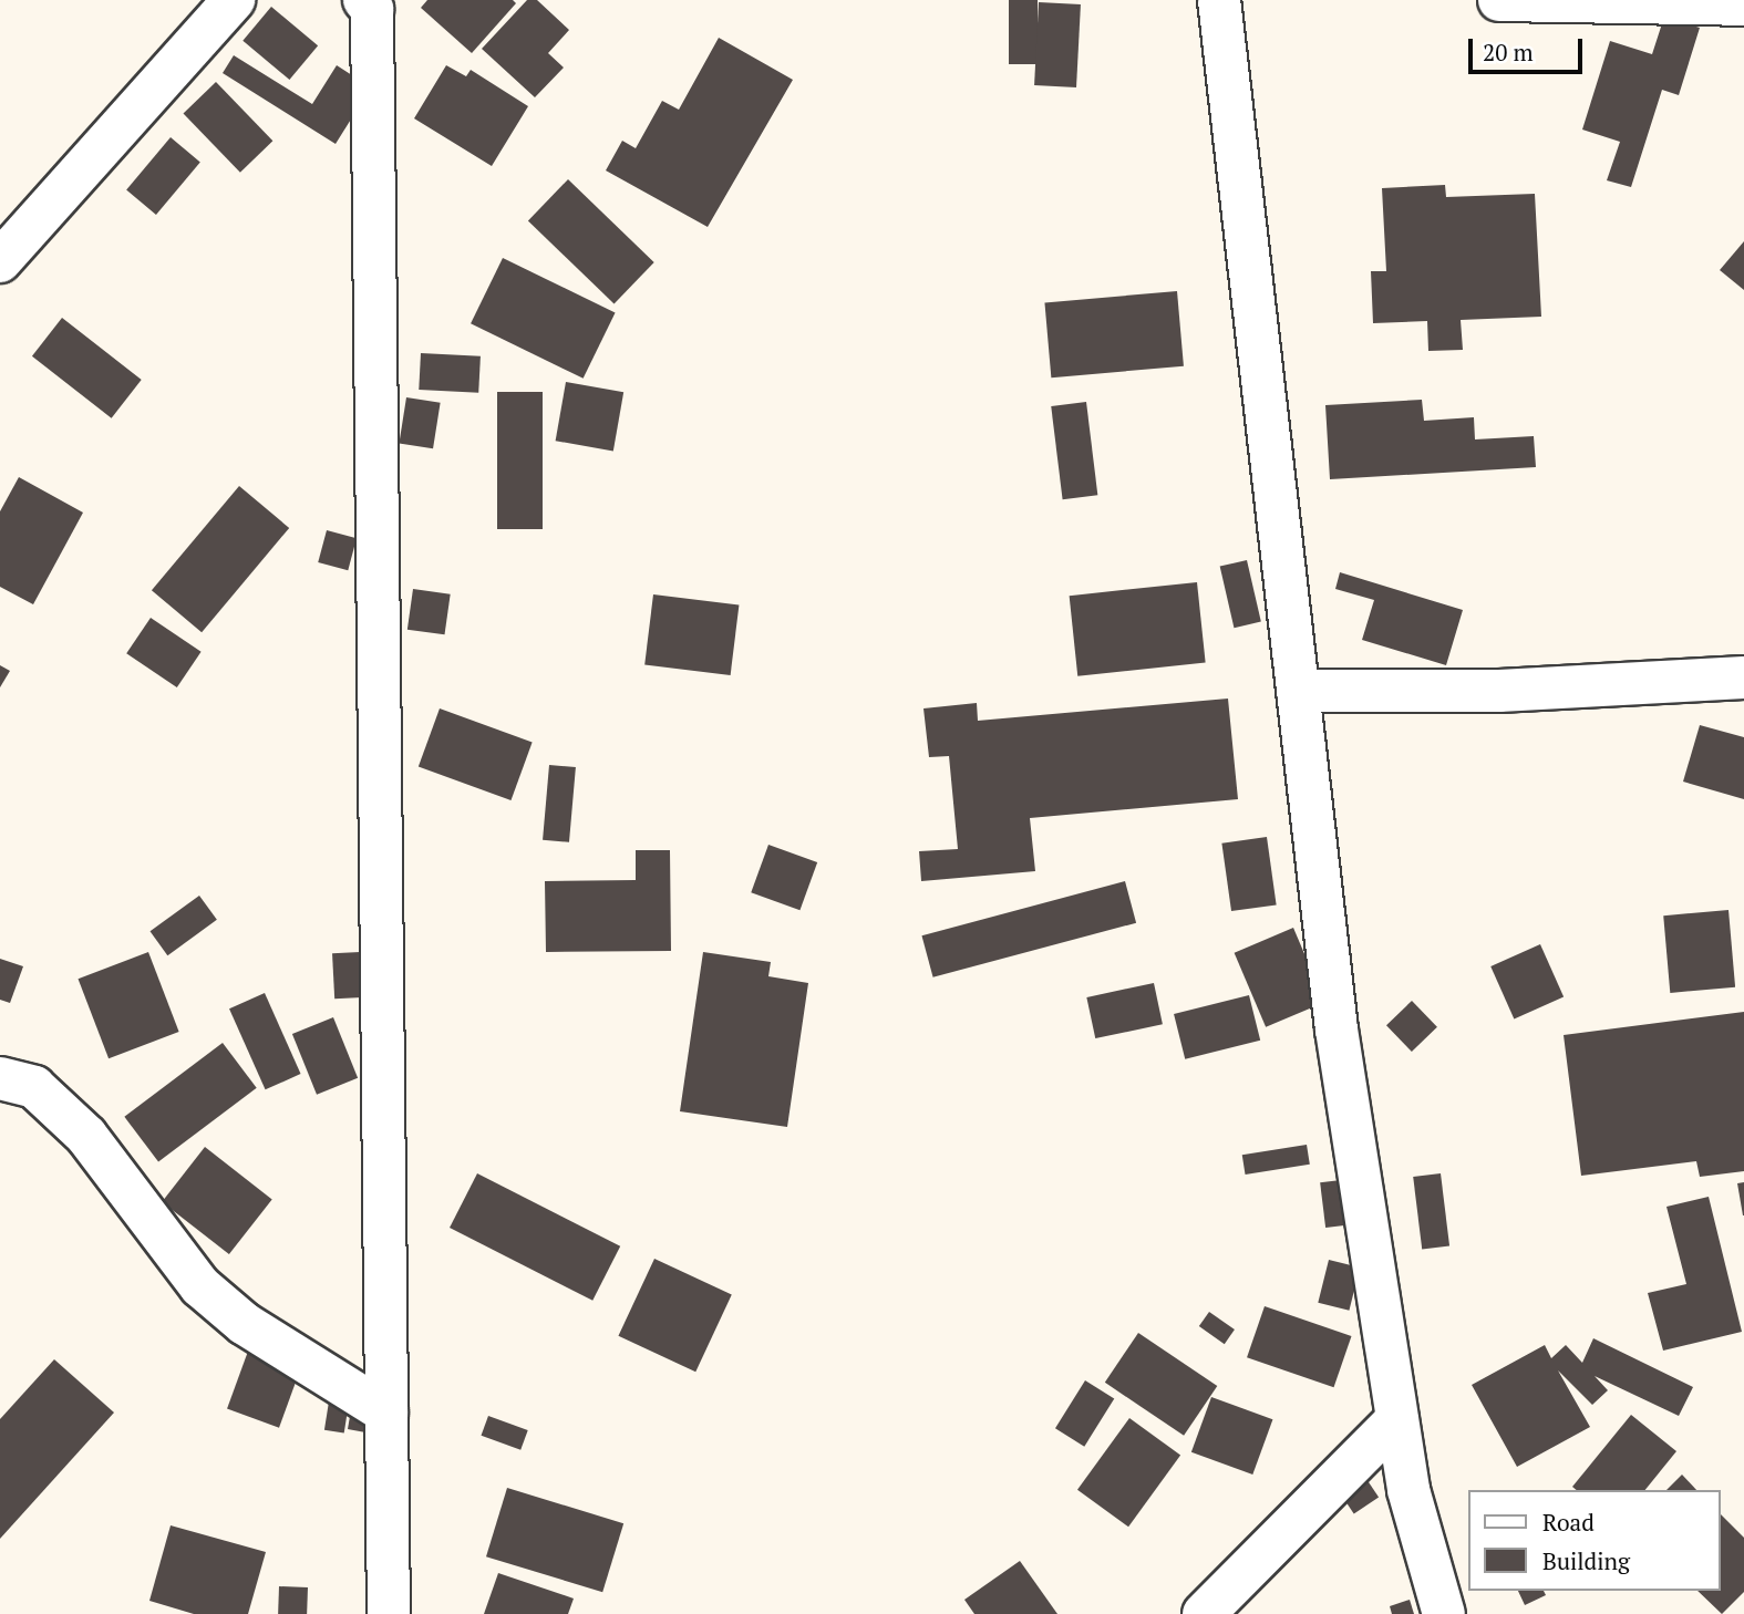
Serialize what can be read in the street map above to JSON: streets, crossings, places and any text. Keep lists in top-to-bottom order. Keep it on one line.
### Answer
{"legend":["Road","Building"],"scale_bar":"20 m"}
